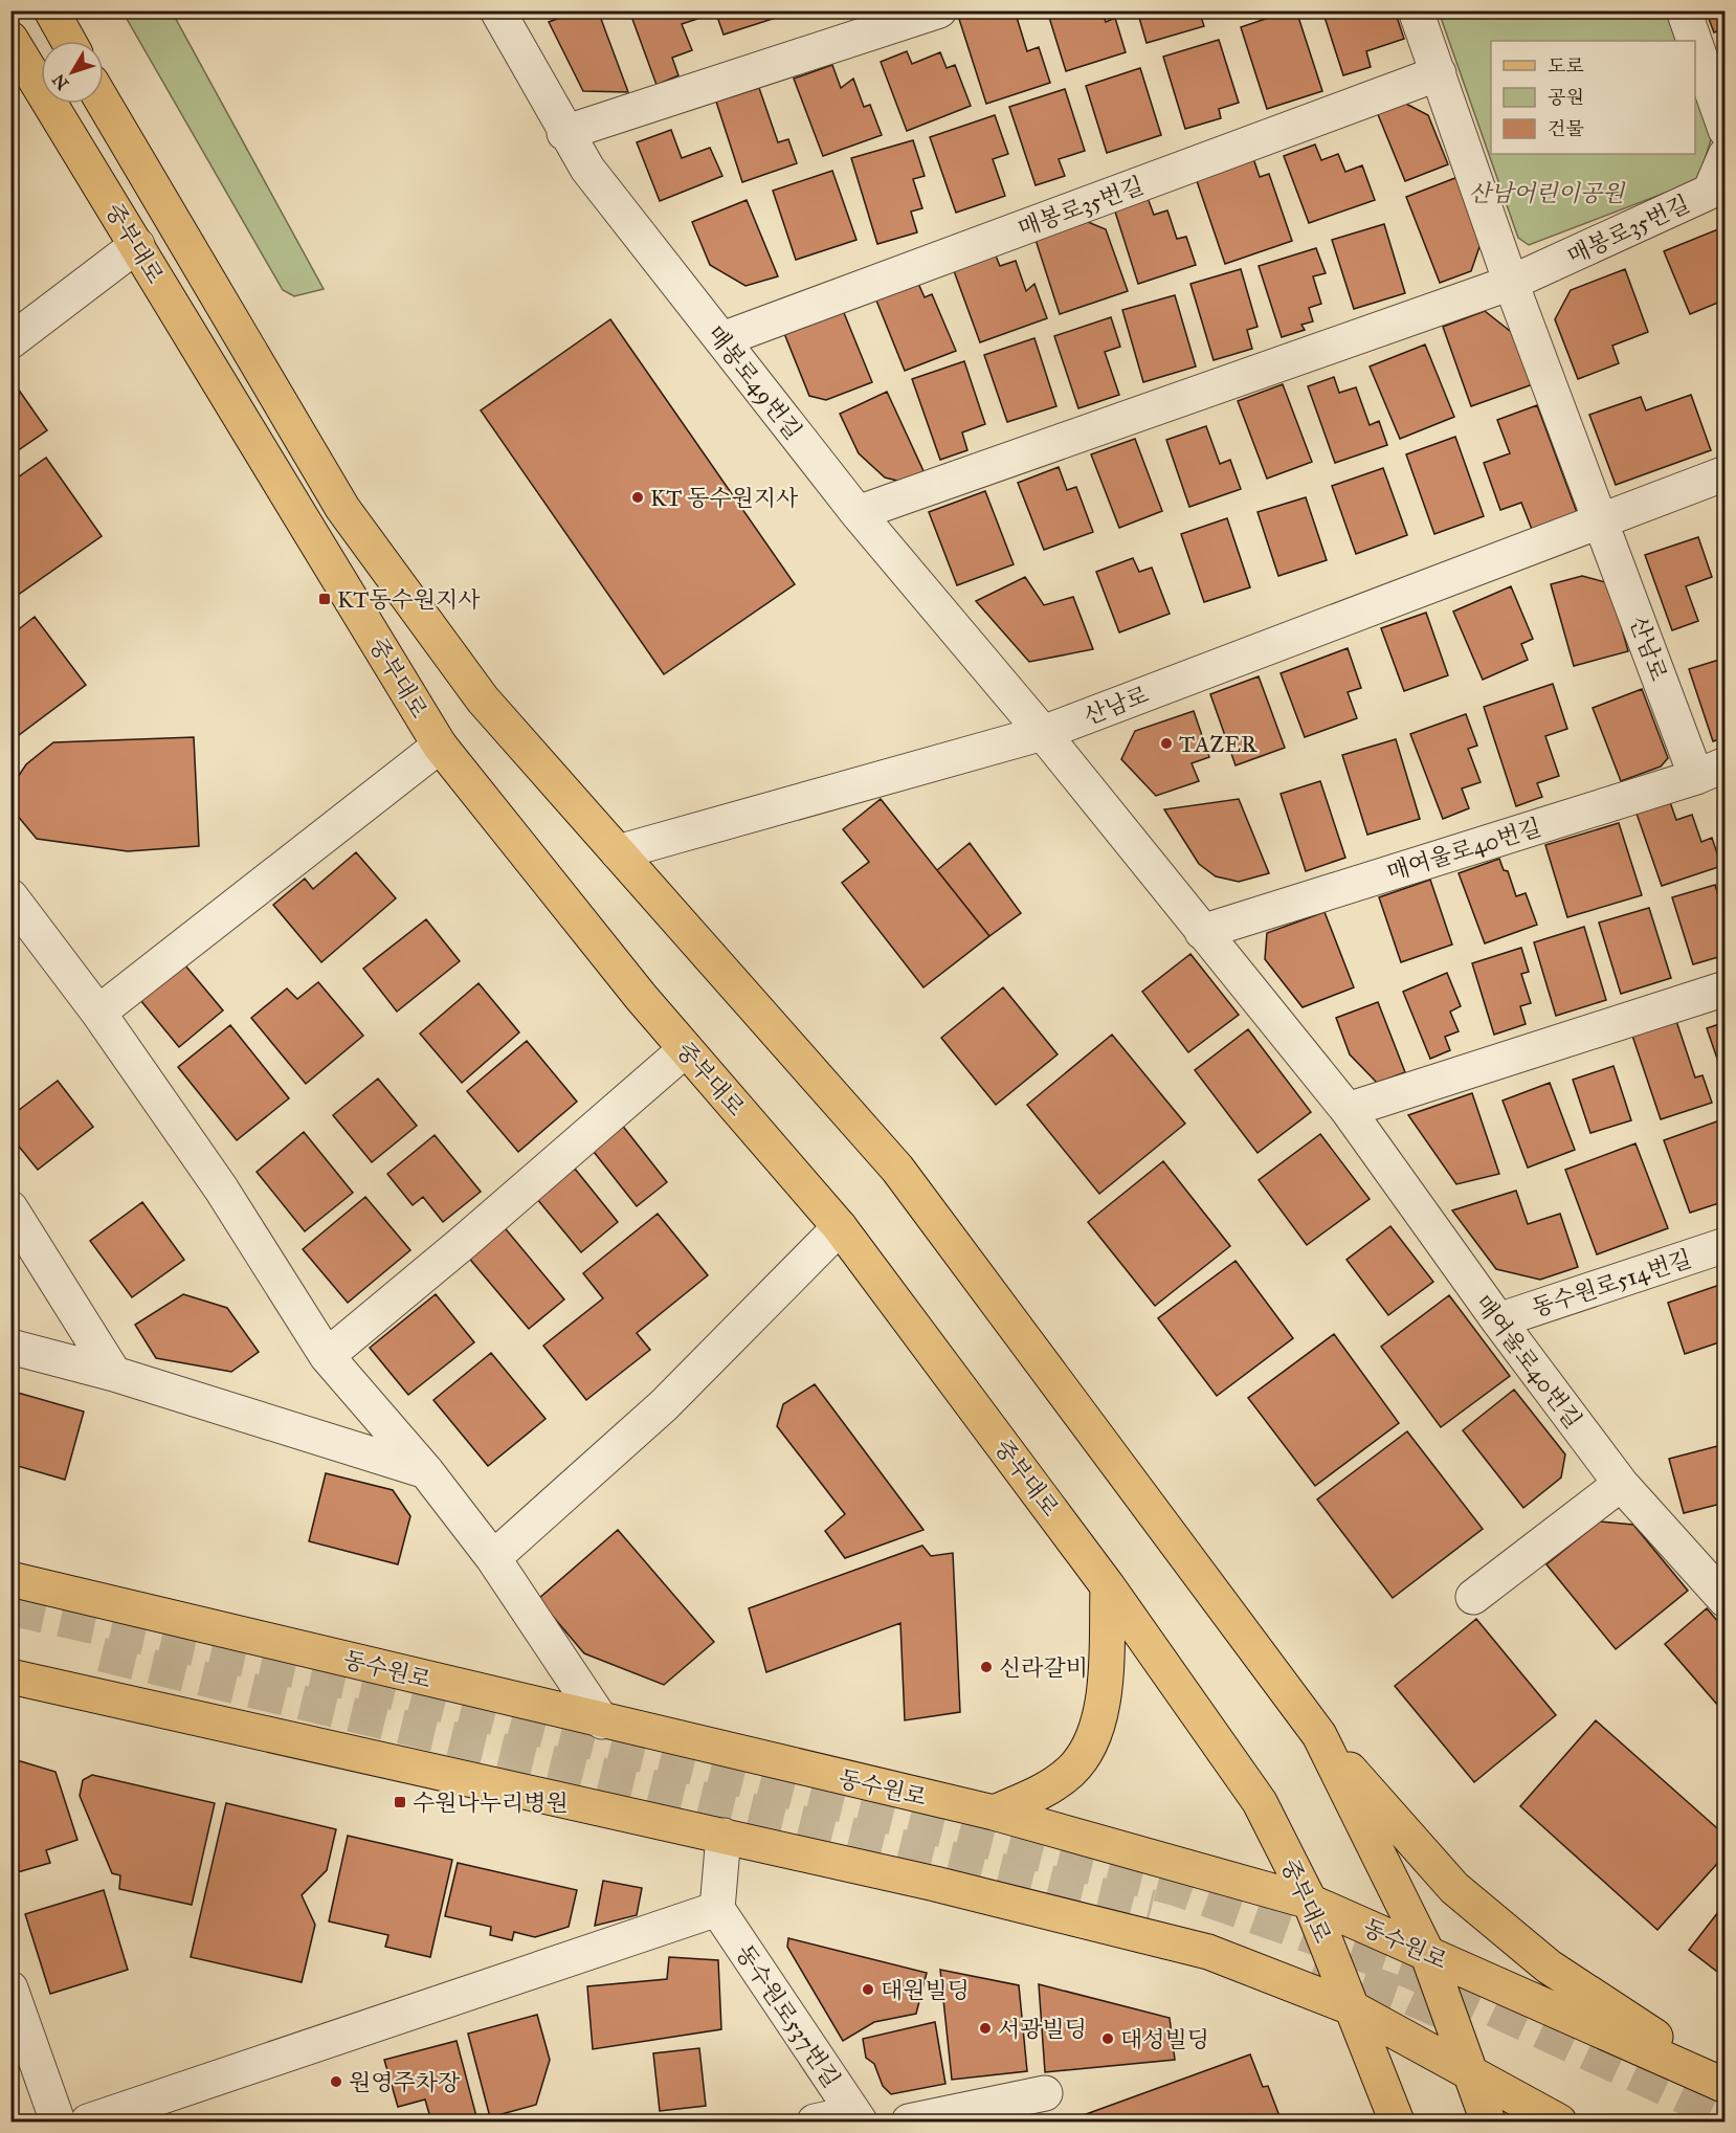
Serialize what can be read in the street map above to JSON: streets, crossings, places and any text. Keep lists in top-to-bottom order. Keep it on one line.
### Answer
{"streets":{"main road":["중부대로","동수원로"],"street":["매봉로35번길","매봉로49번길","산남로","매여울로40번길","동수원로514번길","동수원로537번길"]},"crossings":[["매봉로35번길","매봉로49번길"],["중부대로","산남로"],["중부대로","동수원로"],["매봉로49번길","산남로"],["매봉로49번길","매여울로40번길"],["산남로","매여울로40번길"],["매여울로40번길","동수원로514번길"]],"parks":["산남어린이공원"],"places":{"other":["KT 동수원지사","TAZER","신라갈비","대원빌딩","서광빌딩","대성빌딩","원영주차장"],"transit":["KT동수원지사","수원나누리병원"]},"legend":["도로","공원","건물"],"north":"bottom left"}
